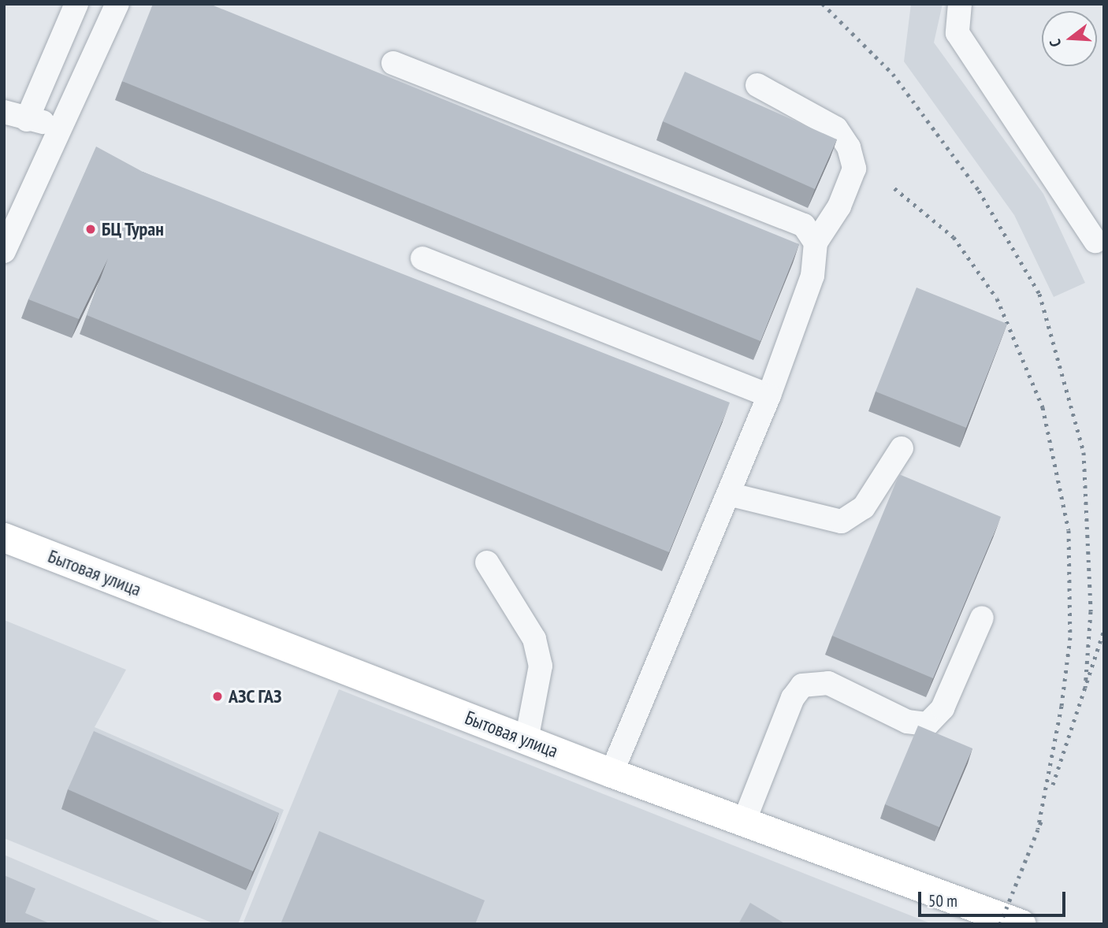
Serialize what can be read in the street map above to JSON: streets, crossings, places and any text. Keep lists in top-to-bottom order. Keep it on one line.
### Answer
{"streets":{"main road":["Бытовая улица"]},"places":["БЦ Туран","АЗС ГАЗ"],"scale_bar":"50 m","north":"left"}
